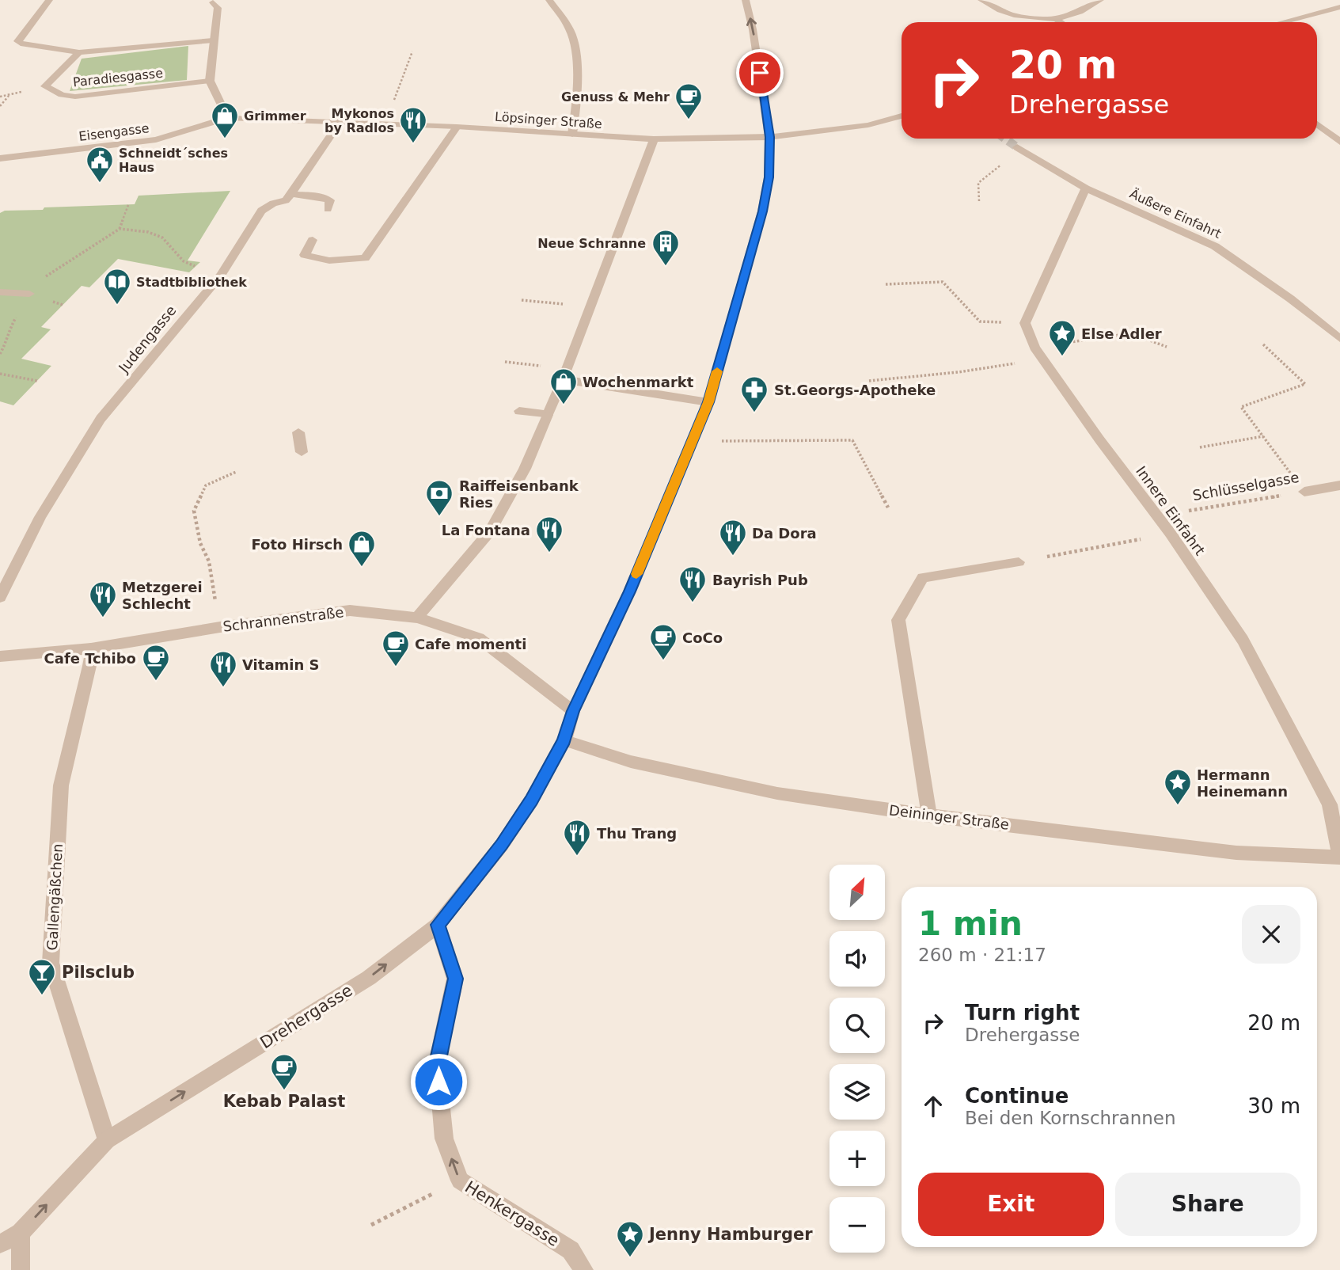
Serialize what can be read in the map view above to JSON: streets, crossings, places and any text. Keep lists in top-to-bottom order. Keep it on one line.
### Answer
{"streets":{"street":["Paradiesgasse","Löpsinger Straße","Eisengasse","Äußere Einfahrt","Judengasse","Schlüsselgasse","Innere Einfahrt","Schrannenstraße","Deininger Straße","Gallengäßchen","Drehergasse","Henkergasse"]},"crossings":[["Löpsinger Straße","Eisengasse"],["Löpsinger Straße","Judengasse"],["Löpsinger Straße","Drehergasse"],["Schlüsselgasse","Innere Einfahrt"],["Innere Einfahrt","Deininger Straße"],["Schrannenstraße","Gallengäßchen"],["Schrannenstraße","Drehergasse"],["Deininger Straße","Drehergasse"],["Gallengäßchen","Drehergasse"],["Drehergasse","Henkergasse"]],"one_way":["Drehergasse","Henkergasse"],"places":{"cafe":["Genuss & Mehr","CoCo","Cafe momenti","Cafe Tchibo","Kebab Palast"],"shop":["Grimmer","Wochenmarkt","Foto Hirsch"],"restaurant":["Mykonos by Radlos","La Fontana","Da Dora","Bayrish Pub","Metzgerei Schlecht","Vitamin S","Thu Trang"],"public building":["Schneidt´sches Haus"],"building":["Neue Schranne"],"library":["Stadtbibliothek"],"place":["Else Adler","Hermann Heinemann","Jenny Hamburger"],"pharmacy":["St.Georgs-Apotheke"],"bank":["Raiffeisenbank Ries"],"bar":["Pilsclub"]},"north":"top right","page":{"turn":["20 m","Drehergasse"],"map_buttons":["+","−"],"heading":["1 min","260 m · 21:17"],"list":[{"name":"Turn right","note":"Drehergasse","value":"20 m"},{"name":"Continue","note":"Bei den Kornschrannen","value":"30 m"}],"buttons":["Exit","Share"]}}
